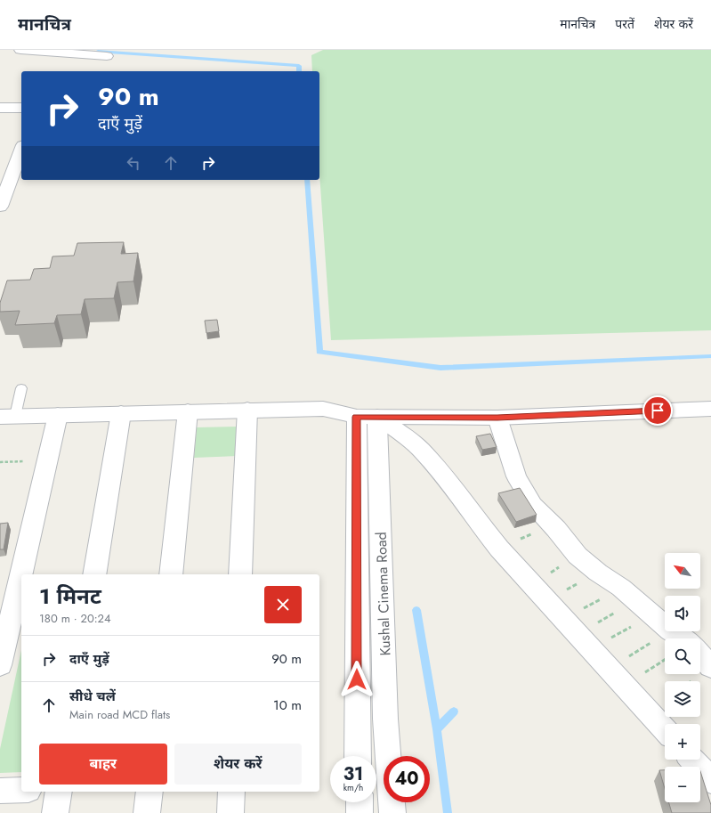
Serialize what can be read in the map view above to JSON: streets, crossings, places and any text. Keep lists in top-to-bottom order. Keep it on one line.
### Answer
{"streets":{"street":["Kushal Cinema Road"]},"north":"top left","page":{"header":"मानचित्र","nav":["मानचित्र","परतें","शेयर करें"],"turn":["90 m","दाएँ मुड़ें"],"map_buttons":["+","−"],"heading":["1 मिनट","180 m · 20:24"],"list":[{"name":"दाएँ मुड़ें","value":"90 m"},{"name":"सीधे चलें","note":"Main road MCD flats","value":"10 m"}],"buttons":["बाहर","शेयर करें"],"speed":"31 km/h","limit":"40"}}
